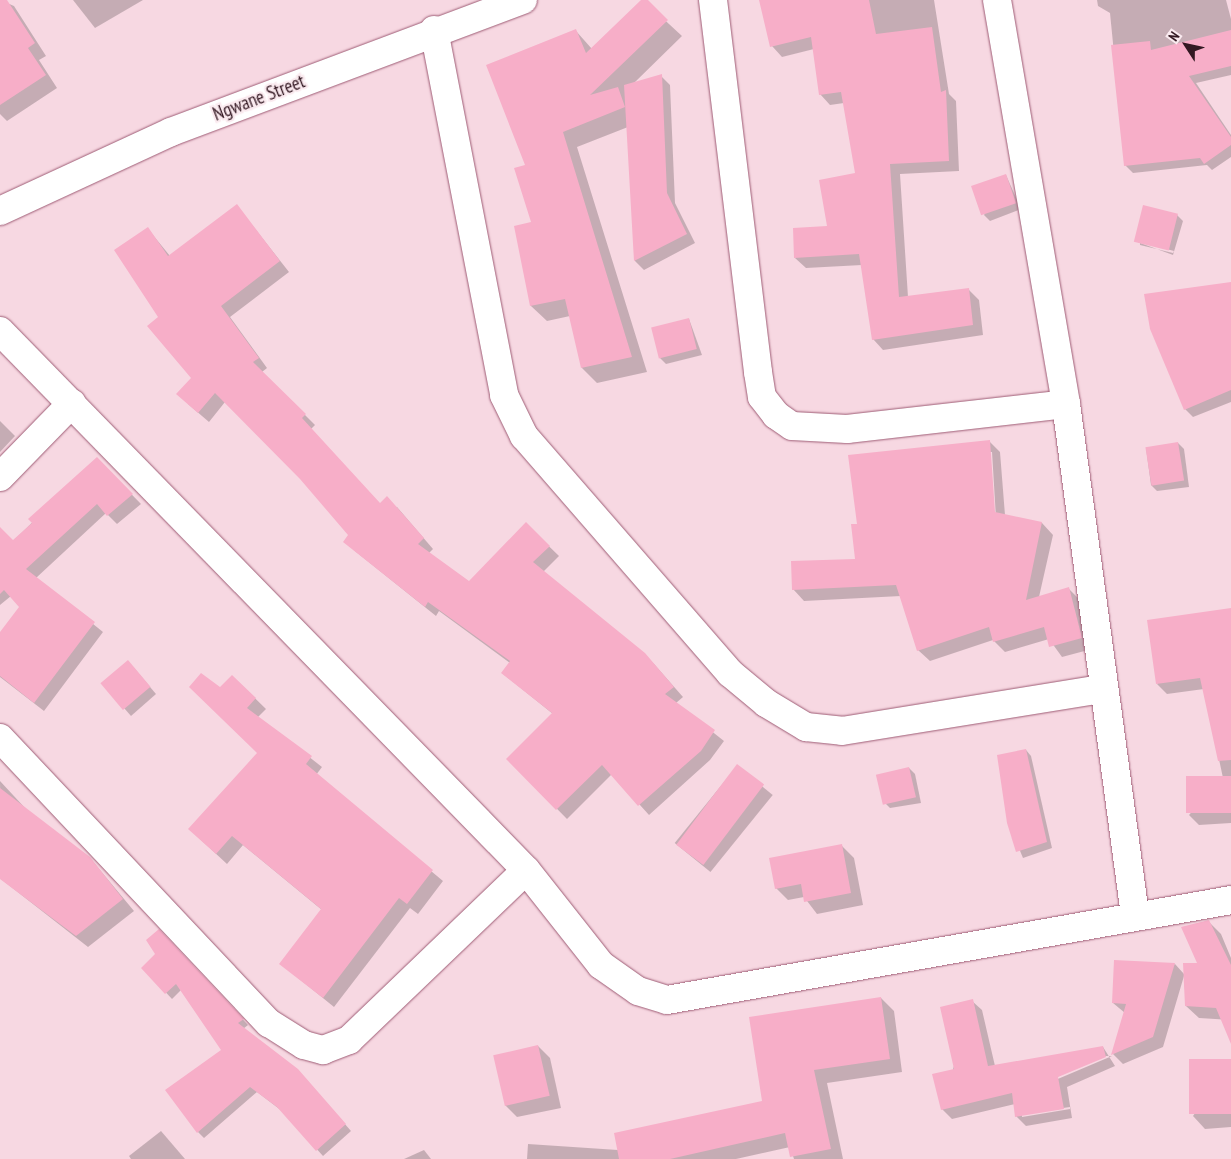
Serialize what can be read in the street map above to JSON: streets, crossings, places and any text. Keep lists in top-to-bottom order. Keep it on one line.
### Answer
{"streets":{"street":["Ngwane Street"]},"north":"top left"}
